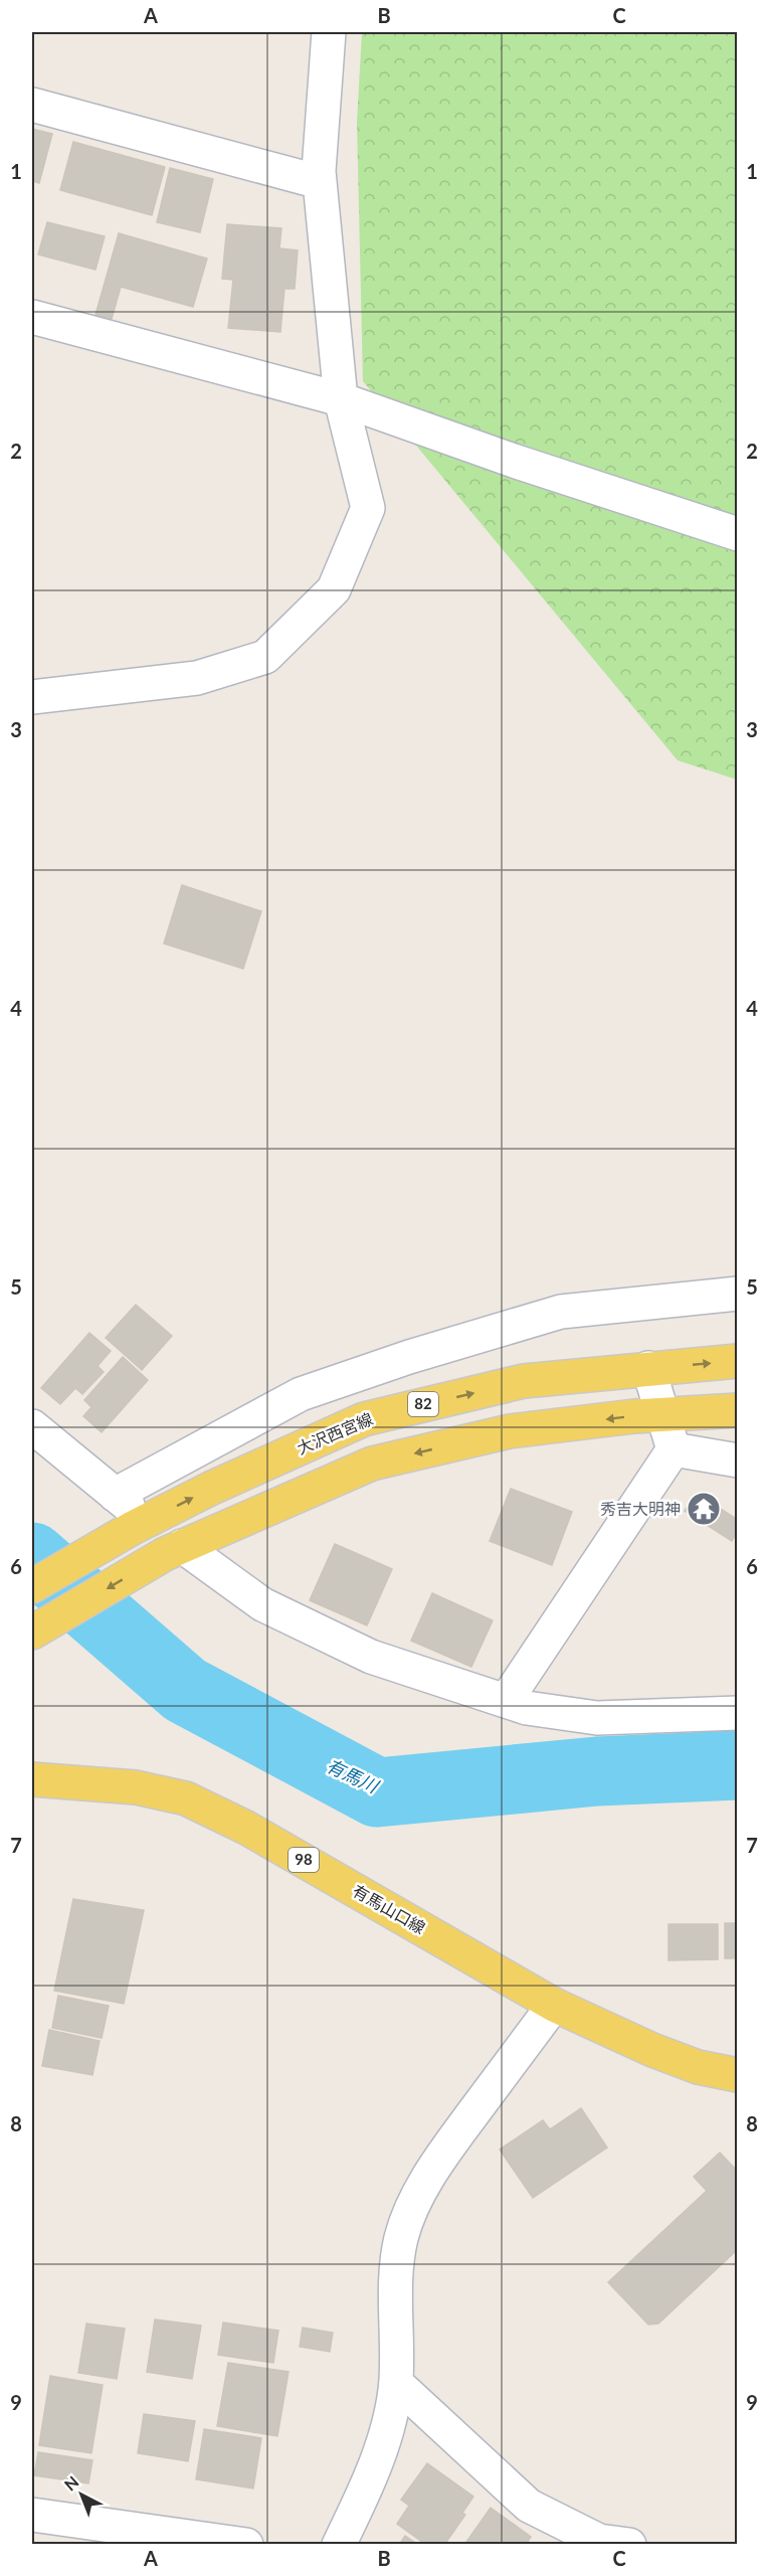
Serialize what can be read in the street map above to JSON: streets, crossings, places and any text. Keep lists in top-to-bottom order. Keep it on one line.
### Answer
{"streets":{"main road":["82","大沢西宮線","98","有馬山口線"]},"water":["有馬川"],"places":{"temple":["秀吉大明神"]},"north":"top left","grid":{"columns":["A","B","C"],"rows":["1","2","3","4","5","6","7","8","9"]}}
